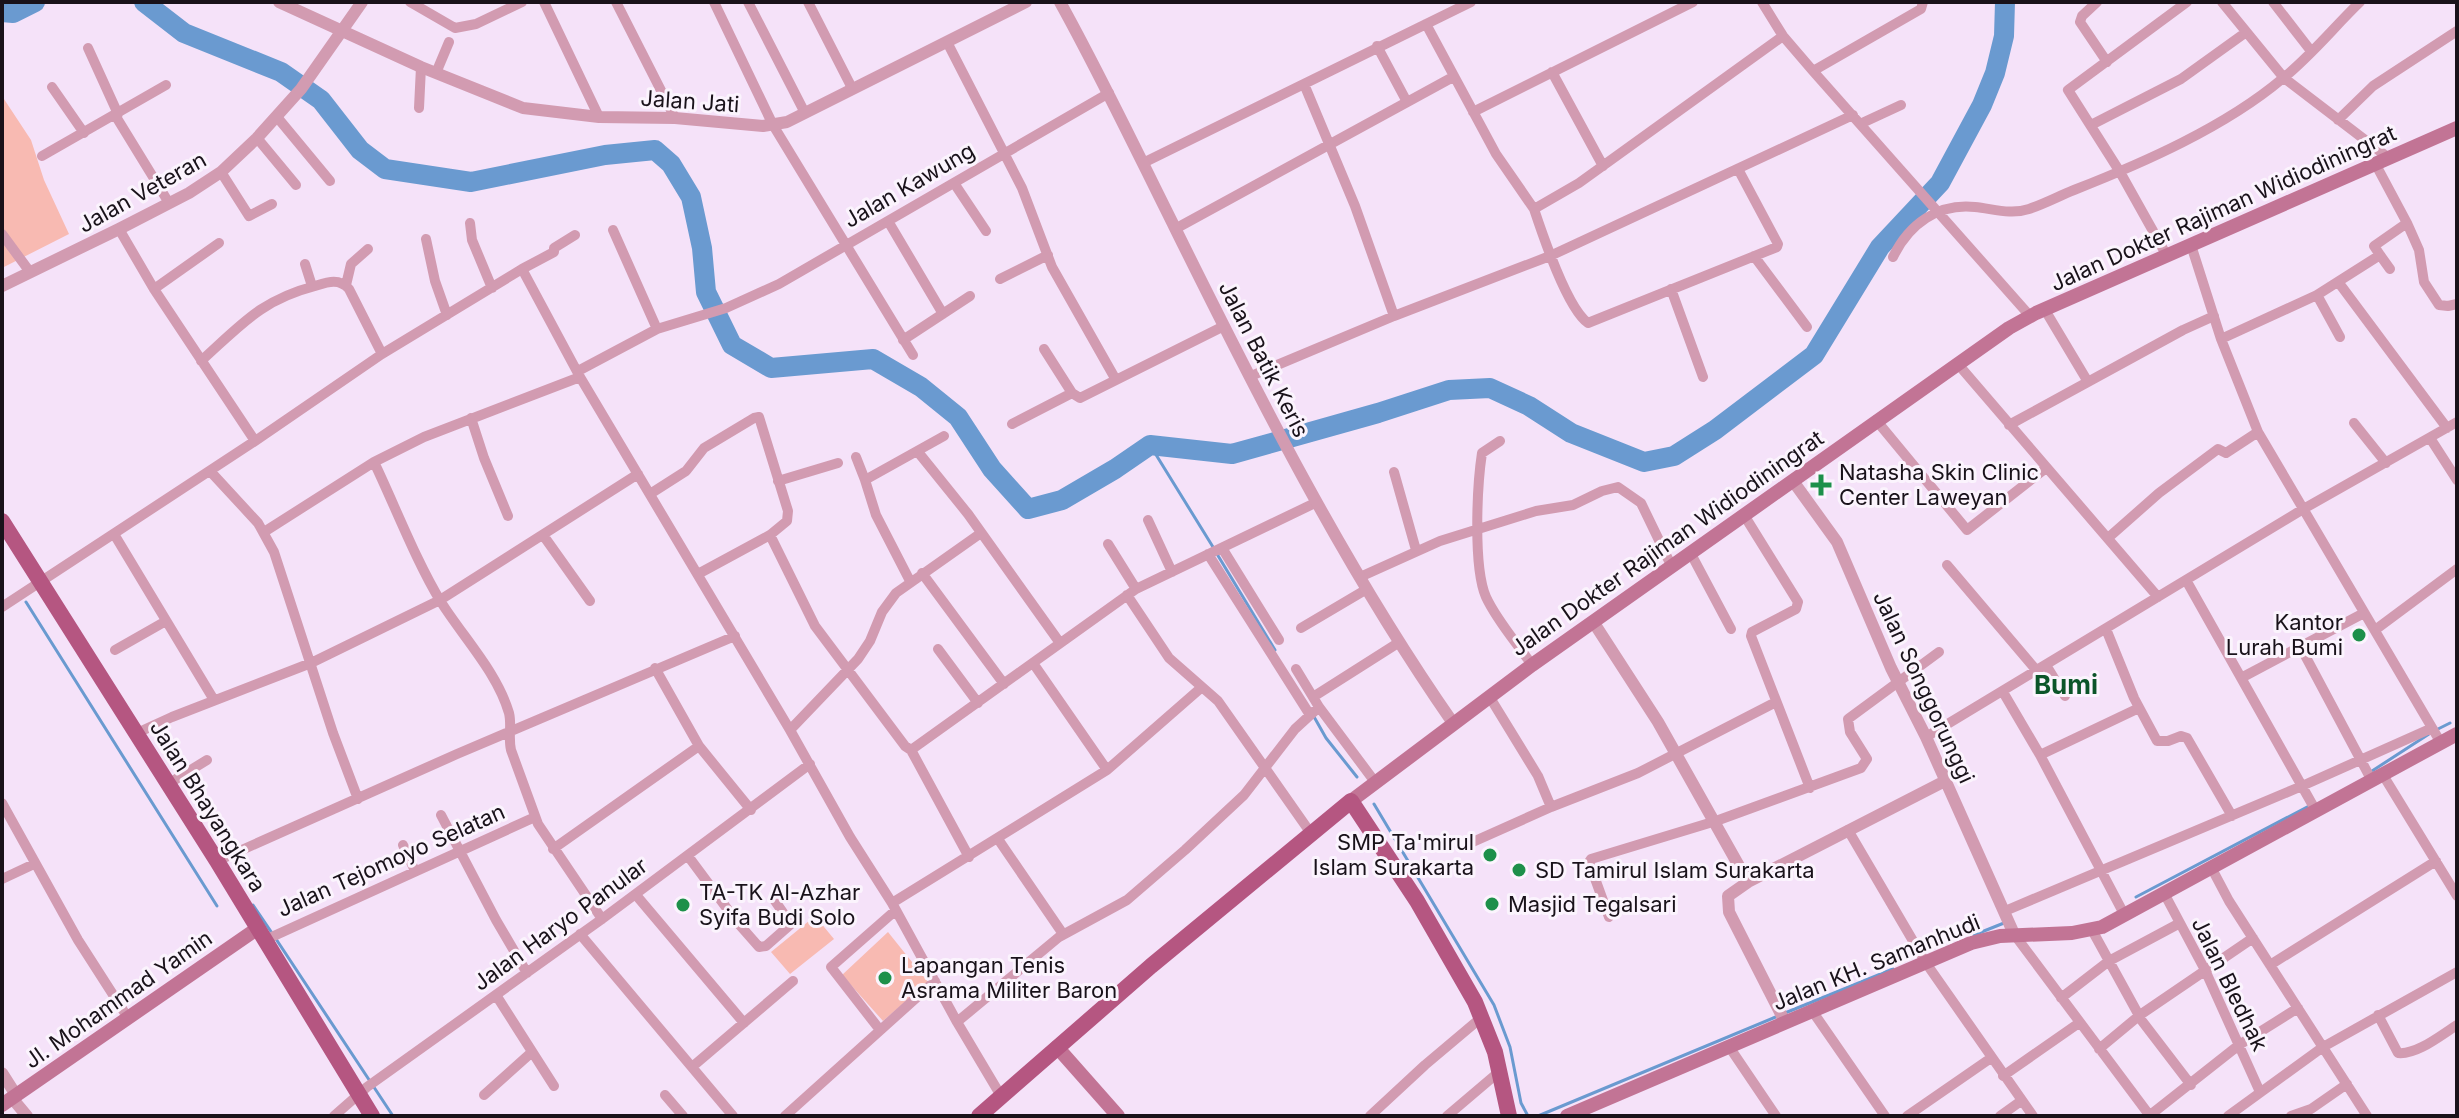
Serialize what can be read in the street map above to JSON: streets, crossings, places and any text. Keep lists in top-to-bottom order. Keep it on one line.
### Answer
{"streets":{"main road":["Jalan Dokter Rajiman Widiodiningrat","Jalan Bhayangkara","Jalan KH. Samanhudi","Jl. Mohammad Yamin"],"street":["Jalan Jati","Jalan Kawung","Jalan Veteran","Jalan Batik Keris","Jalan Songgorunggi","Jalan Tejomoyo Selatan","Jalan Haryo Panular","Jalan Bledhak"]},"crossings":[["Jalan Jati","Jalan Veteran"],["Jalan Kawung","Jalan Batik Keris"],["Jalan Dokter Rajiman Widiodiningrat","Jalan Batik Keris"],["Jalan Dokter Rajiman Widiodiningrat","Jalan Songgorunggi"],["Jalan Songgorunggi","Jalan KH. Samanhudi"],["Jalan Bhayangkara","Jalan Tejomoyo Selatan"],["Jalan Bhayangkara","Jalan Haryo Panular"],["Jalan Bhayangkara","Jl. Mohammad Yamin"],["Jalan Tejomoyo Selatan","Jl. Mohammad Yamin"],["Jalan KH. Samanhudi","Jalan Bledhak"]],"districts":["Bumi"],"places":{"health":["Natasha Skin Clinic Center Laweyan"],"other":["Kantor Lurah Bumi","SMP Ta'mirul Islam Surakarta","SD Tamirul Islam Surakarta","Masjid Tegalsari","TA-TK Al-Azhar Syifa Budi Solo","Lapangan Tenis Asrama Militer Baron"]}}
